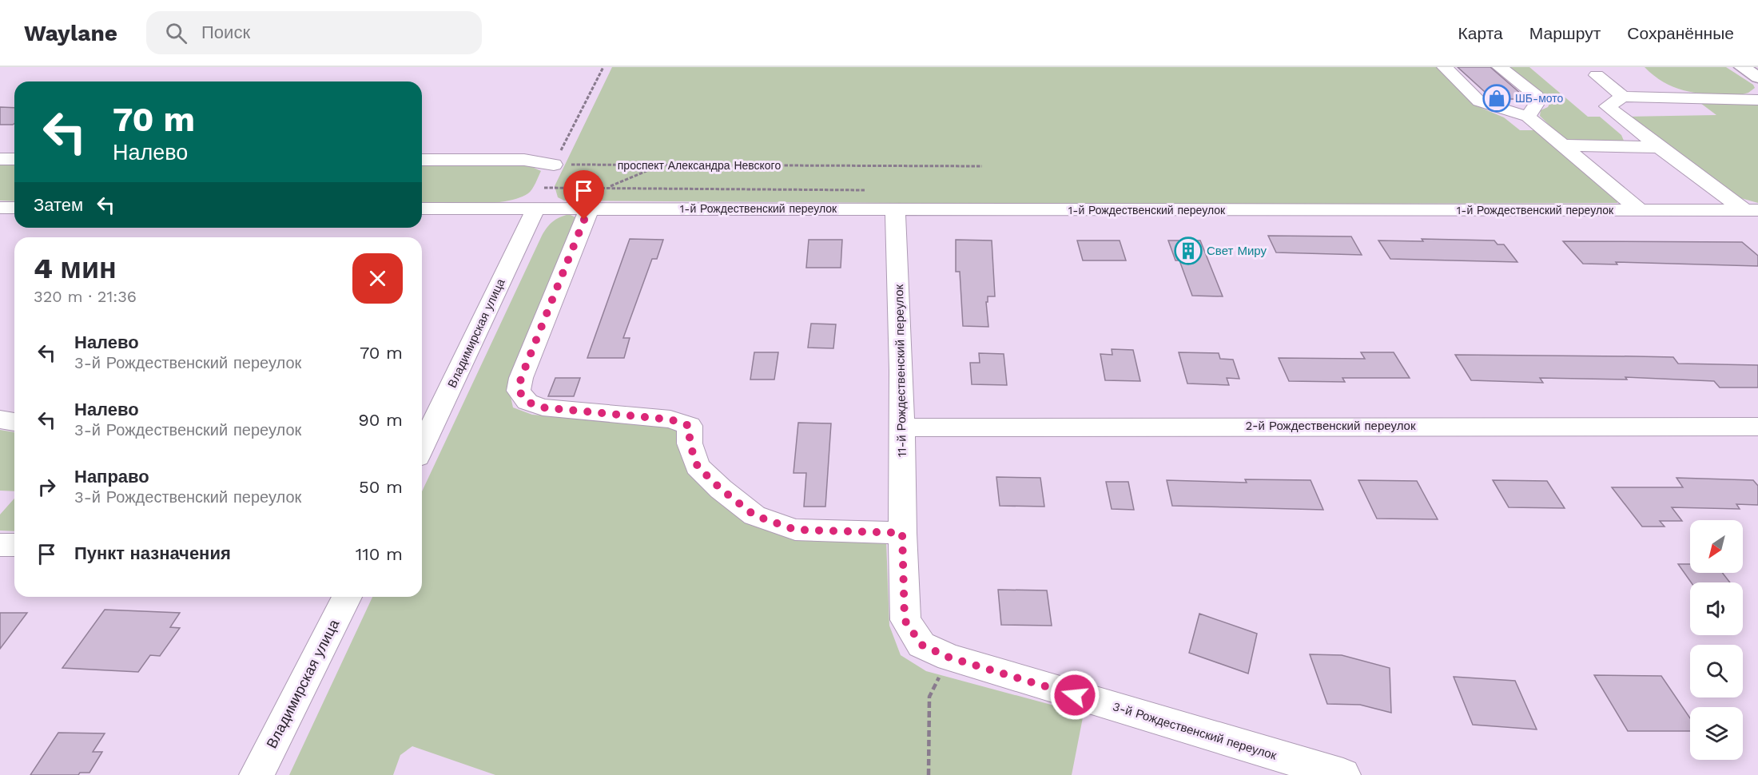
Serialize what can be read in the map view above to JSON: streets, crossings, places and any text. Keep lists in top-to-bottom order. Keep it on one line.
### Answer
{"streets":{"street":["1-й Рождественский переулок","Владимирская улица","11-й Рождественский переулок","2-й Рождественский переулок","3-й Рождественский переулок"],"path":["проспект Александра Невского"]},"crossings":[["1-й Рождественский переулок","Владимирская улица"],["1-й Рождественский переулок","11-й Рождественский переулок"],["11-й Рождественский переулок","2-й Рождественский переулок"],["11-й Рождественский переулок","3-й Рождественский переулок"]],"places":{"shop":["ШБ-мото"],"building":["Свет Миру"]},"north":"bottom left","page":{"header":"Waylane","search":"Поиск","nav":["Карта","Маршрут","Сохранённые"],"turn":["70 m","Налево"],"then":"Затем","heading":["4 мин","320 m · 21:36"],"list":[{"name":"Налево","note":"3-й Рождественский переулок","value":"70 m"},{"name":"Налево","note":"3-й Рождественский переулок","value":"90 m"},{"name":"Направо","note":"3-й Рождественский переулок","value":"50 m"},{"name":"Пункт назначения","value":"110 m"}]}}
